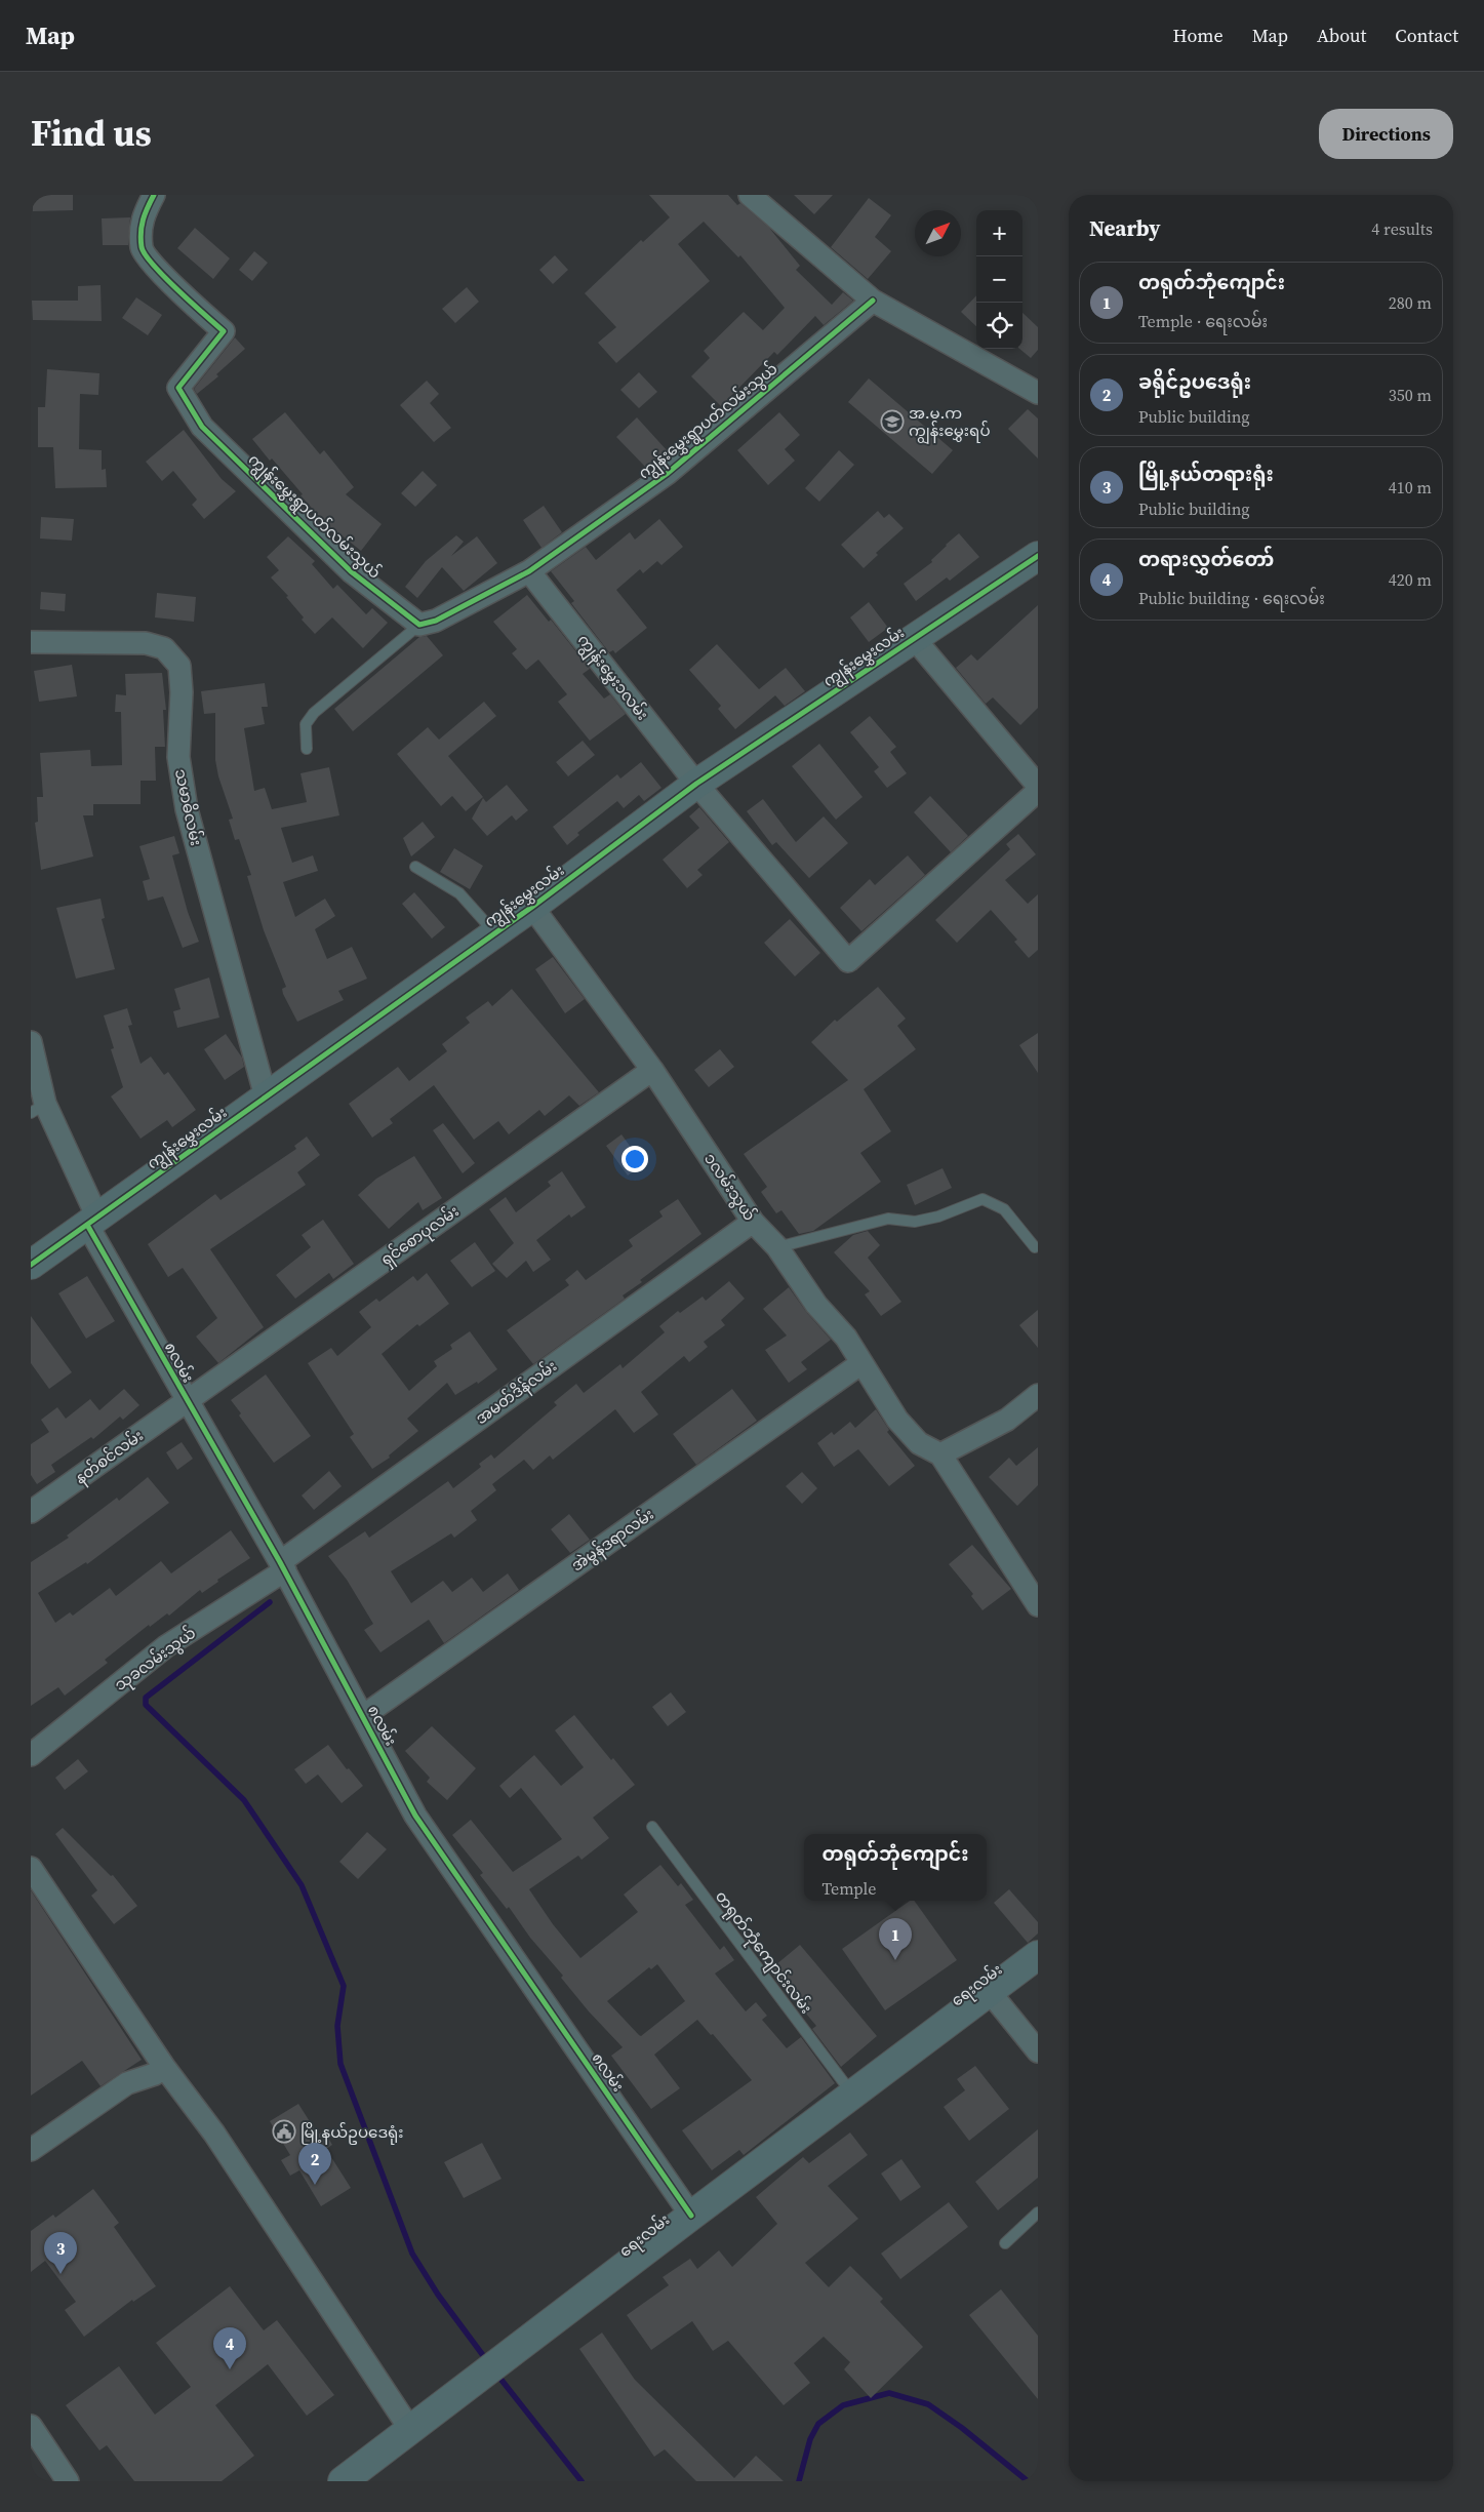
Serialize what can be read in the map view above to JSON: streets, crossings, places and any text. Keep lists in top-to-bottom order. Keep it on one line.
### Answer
{"streets":{"street":["ကျွန်းမွှေးရွာပတ်လမ်းသွယ်","ကျွန်းမွှေးလမ်း","ကျွန်းမွှေး၁လမ်း","သမာဓိလမ်း","၁လမ်းသွယ်","ရှင်စောပုလမ်း","၈လမ်း","အမတ်ဒိန်လမ်း","နတ်စင်လမ်း","အဲမွန်ဒရာလမ်း","သုခလမ်းသွယ်","ရေးလမ်း"],"lane":["တရုတ်ဘုံကျောင်းလမ်း"]},"crossings":[["ကျွန်းမွှေးရွာပတ်လမ်းသွယ်","ကျွန်းမွှေး၁လမ်း"],["ကျွန်းမွှေးလမ်း","ကျွန်းမွှေး၁လမ်း"],["ကျွန်းမွှေးလမ်း","သမာဓိလမ်း"],["ကျွန်းမွှေးလမ်း","၁လမ်းသွယ်"],["ကျွန်းမွှေးလမ်း","၈လမ်း"],["၁လမ်းသွယ်","ရှင်စောပုလမ်း"],["၁လမ်းသွယ်","အမတ်ဒိန်လမ်း"],["၁လမ်းသွယ်","အဲမွန်ဒရာလမ်း"],["ရှင်စောပုလမ်း","၈လမ်း"],["ရှင်စောပုလမ်း","နတ်စင်လမ်း"],["၈လမ်း","အမတ်ဒိန်လမ်း"],["၈လမ်း","နတ်စင်လမ်း"],["၈လမ်း","အဲမွန်ဒရာလမ်း"],["၈လမ်း","သုခလမ်းသွယ်"],["၈လမ်း","ရေးလမ်း"],["အမတ်ဒိန်လမ်း","သုခလမ်းသွယ်"],["တရုတ်ဘုံကျောင်းလမ်း","ရေးလမ်း"]],"places":{"school or university":["အ.မ.က ကျွန်းမွှေးရပ်"],"public building":["မြို့နယ်ဥပဒေရုံး"]},"north":"top right","page":{"header":"Map","nav":["Home","Map","About","Contact"],"title":"Find us","buttons":"Directions","heading":["Nearby","4 results"],"map_buttons":["+","−"],"list":[{"mark":"1","name":"တရုတ်ဘုံကျောင်း","note":"Temple · ရေးလမ်း","value":"280 m"},{"mark":"2","name":"ခရိုင်ဥပဒေရုံး","note":"Public building","value":"350 m"},{"mark":"3","name":"မြို့နယ်တရားရုံး","note":"Public building","value":"410 m"},{"mark":"4","name":"တရားလွှတ်တော်","note":"Public building · ရေးလမ်း","value":"420 m"}],"popup":["တရုတ်ဘုံကျောင်း","Temple"],"pins":["1","2","3","4"]}}
